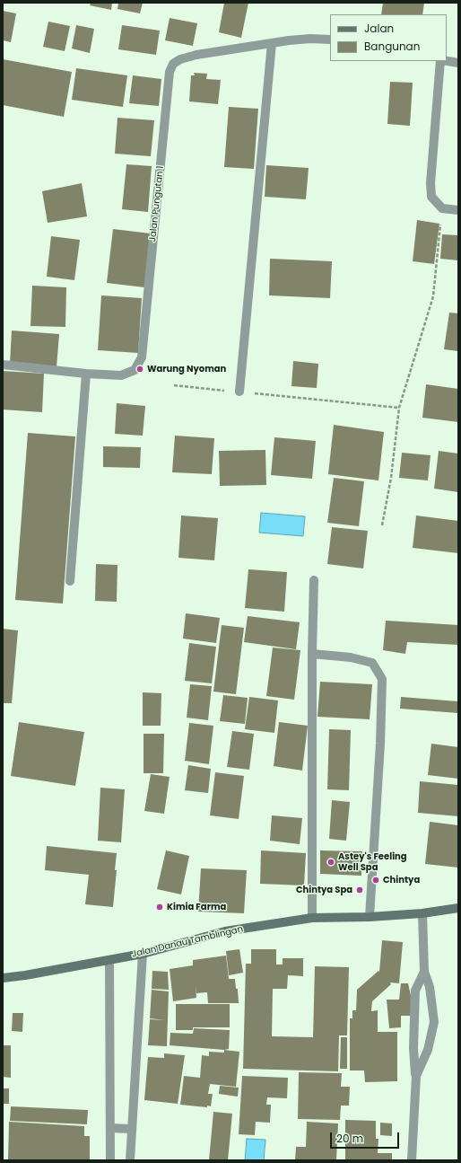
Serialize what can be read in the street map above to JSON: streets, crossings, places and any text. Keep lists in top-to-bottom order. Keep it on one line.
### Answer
{"streets":{"street":["Jalan Pungutan 1","Jalan Danau Tamblingan"]},"places":["Warung Nyoman","Astey's Feeling Well Spa","Chintya","Chintya Spa","Kimia Farma"],"legend":["Jalan","Bangunan"],"scale_bar":"20 m"}
